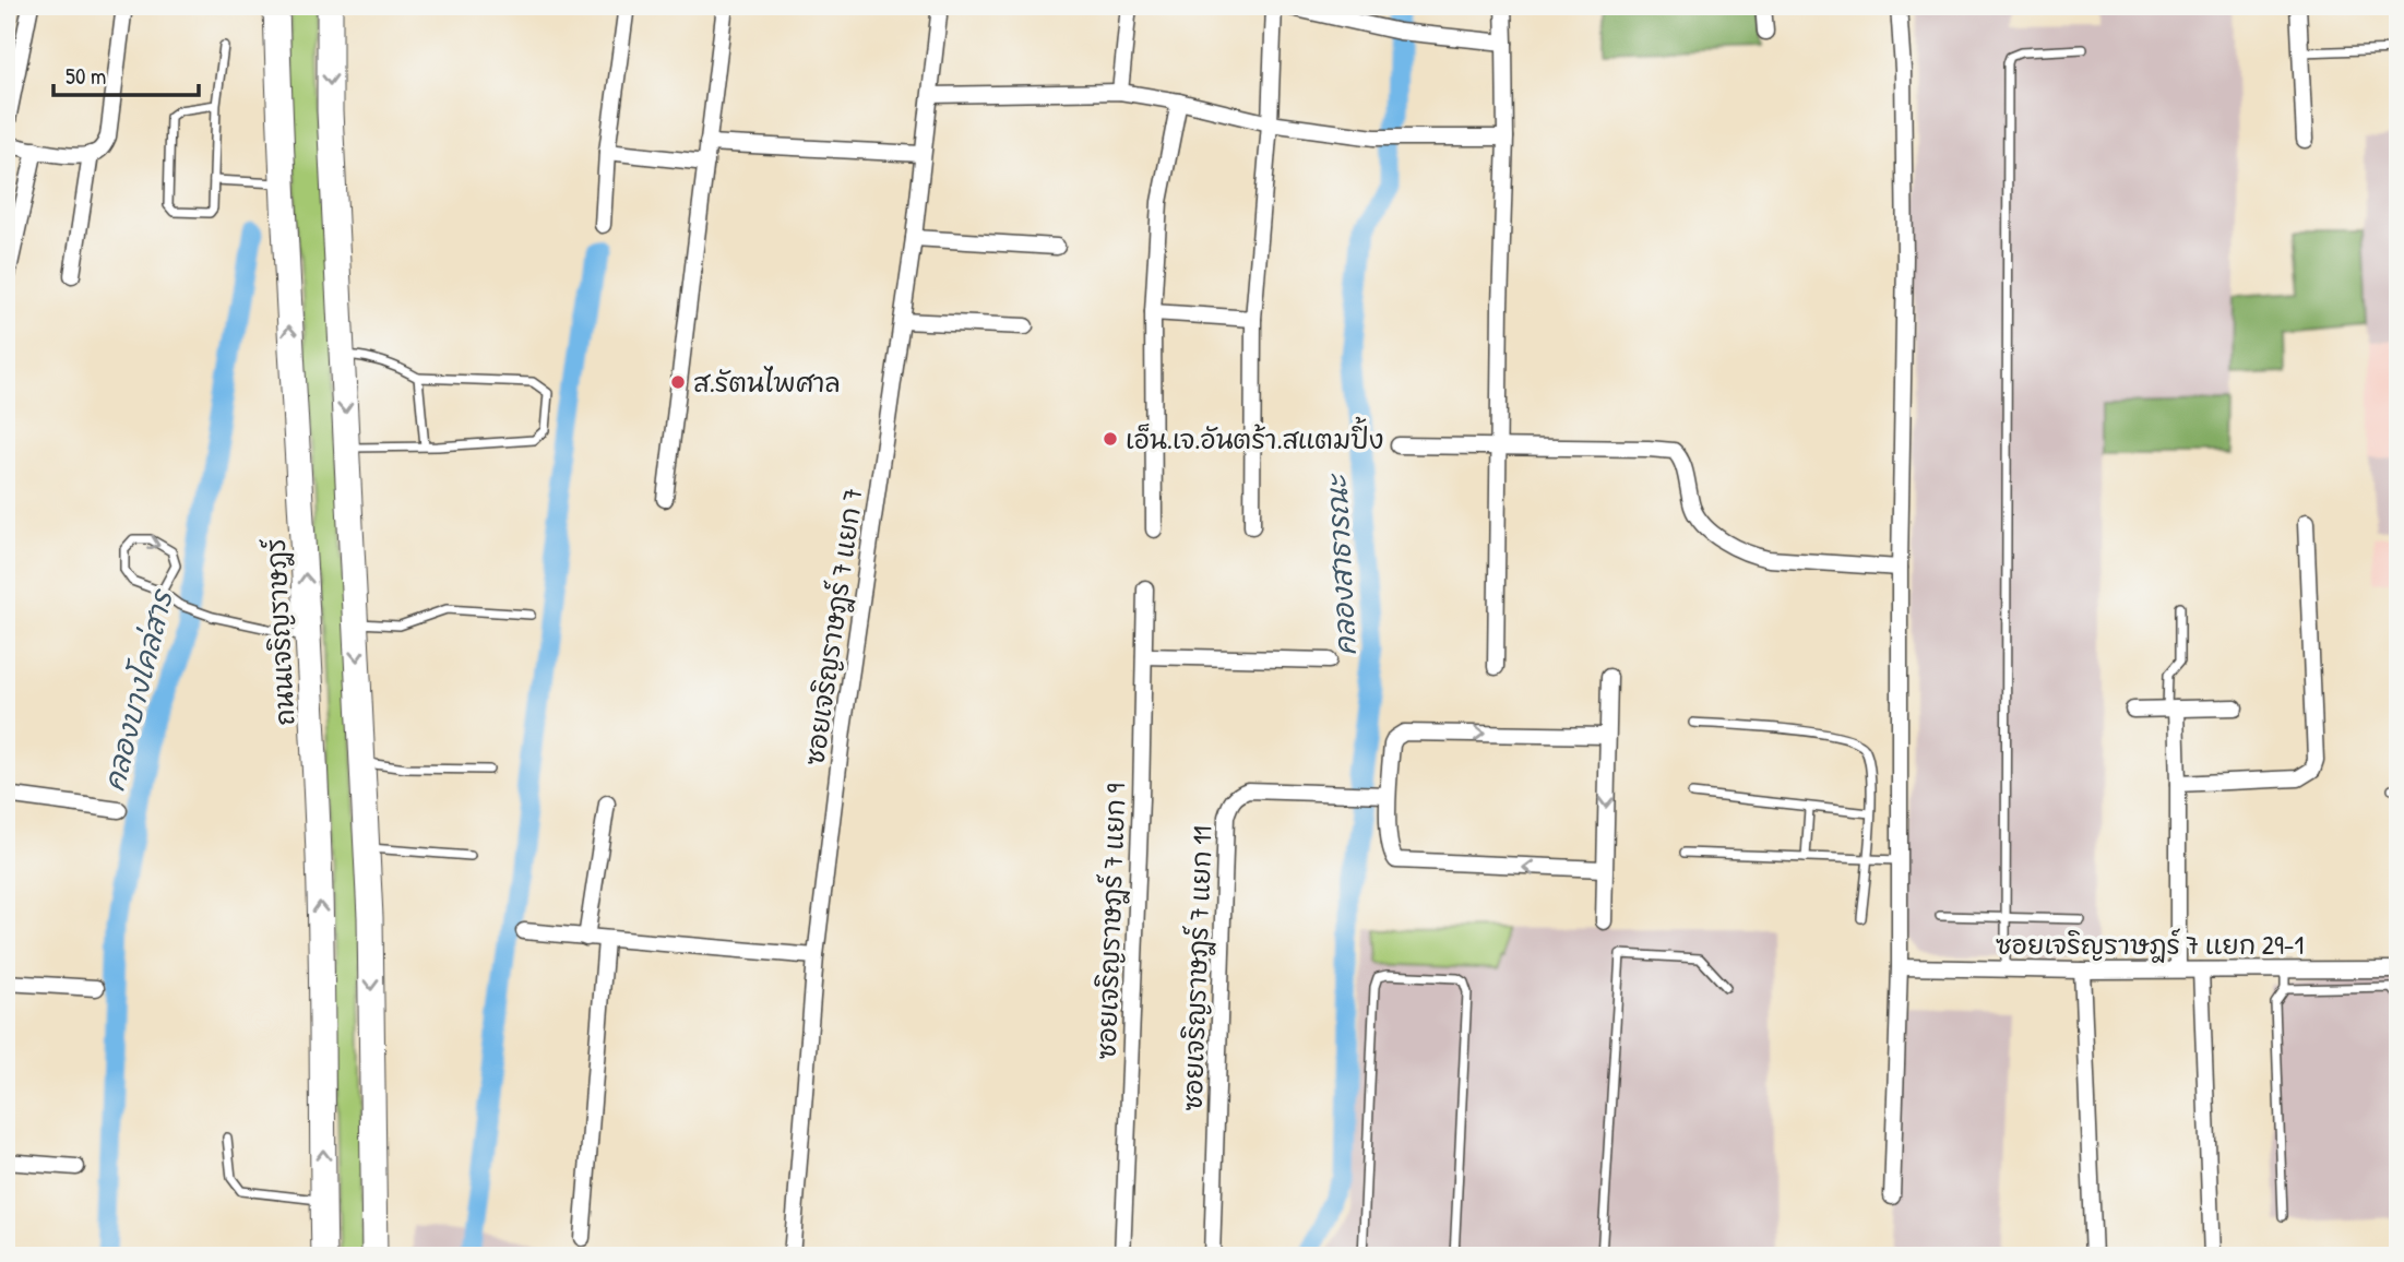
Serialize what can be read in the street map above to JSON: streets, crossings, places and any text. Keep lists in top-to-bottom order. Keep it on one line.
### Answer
{"streets":{"main road":["ถนนเจริญราษฎร์"],"street":["ซอยเจริญราษฎร์ 7 แยก 7","ซอยเจริญราษฎร์ 7 แยก 9","ซอยเจริญราษฎร์ 7 แยก 29-1","ซอยเจริญราษฎร์ 7 แยก 11"]},"water":["คลองสาธารณะ","คลองบางโคล่สาร"],"places":["ส.รัตนไพศาล","เอ็น.เจ.อันตร้า.สแตมปิ้ง"],"scale_bar":"50 m"}
